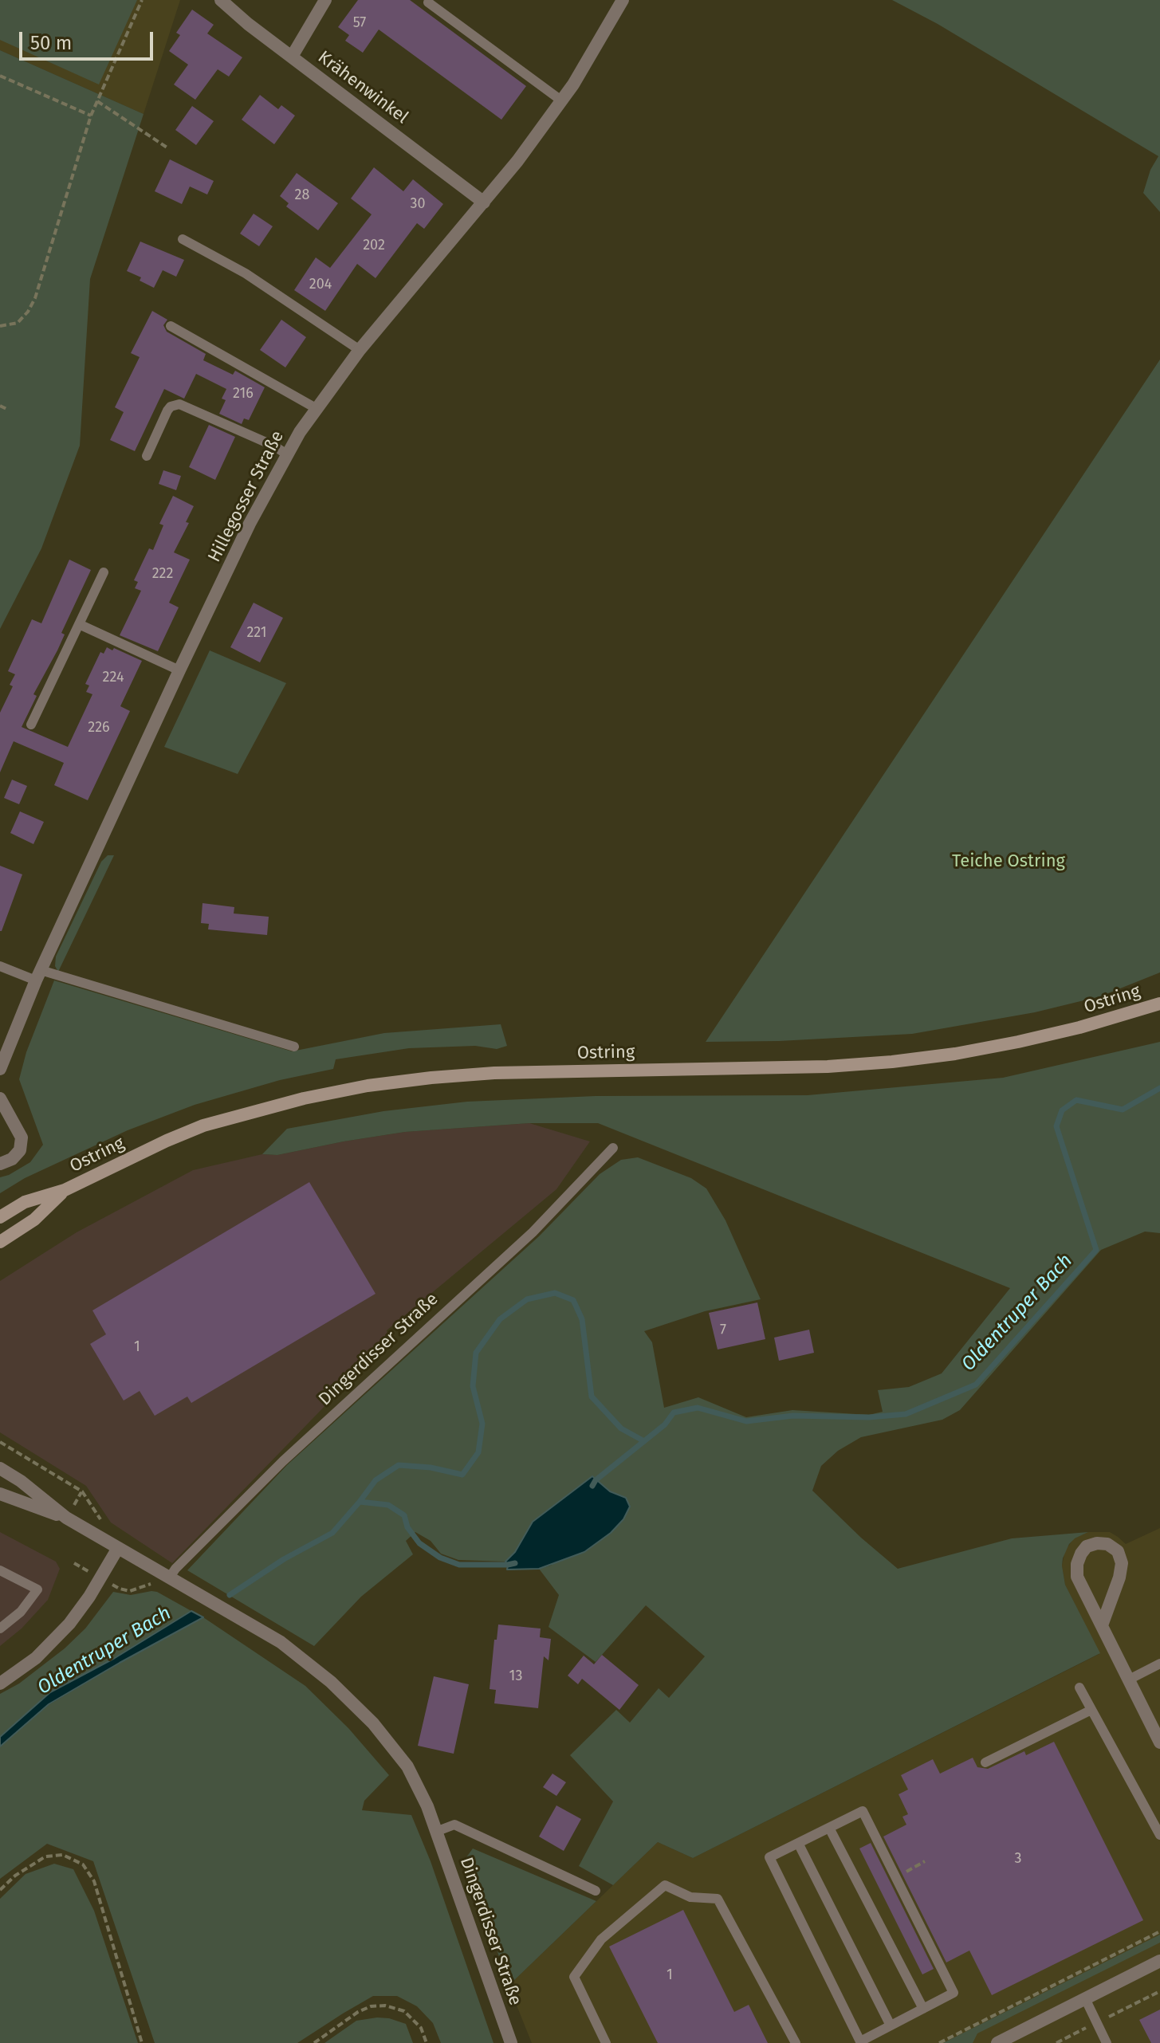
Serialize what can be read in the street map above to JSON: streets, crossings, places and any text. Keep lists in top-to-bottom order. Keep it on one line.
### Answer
{"streets":{"main road":["Ostring"],"street":["Krähenwinkel","Hillegosser Straße","Dingerdisser Straße"]},"crossings":[["Krähenwinkel","Hillegosser Straße"]],"water":["Oldentruper Bach"],"parks":["Teiche Ostring"],"house_numbers":["57","28","30","202","204","216","222","221","224","226","7","1","13","3","1"],"scale_bar":"50 m"}
